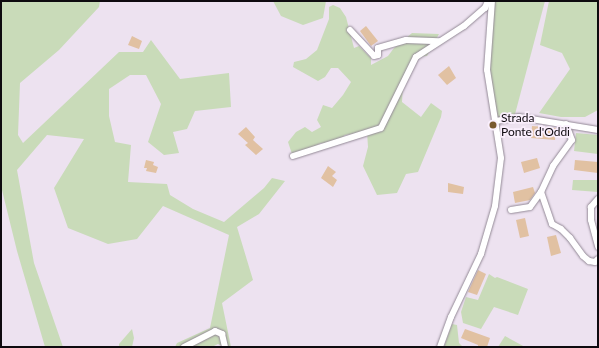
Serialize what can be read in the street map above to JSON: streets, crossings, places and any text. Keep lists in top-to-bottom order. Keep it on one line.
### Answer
{"places":["Strada Ponte d'Oddi"]}
